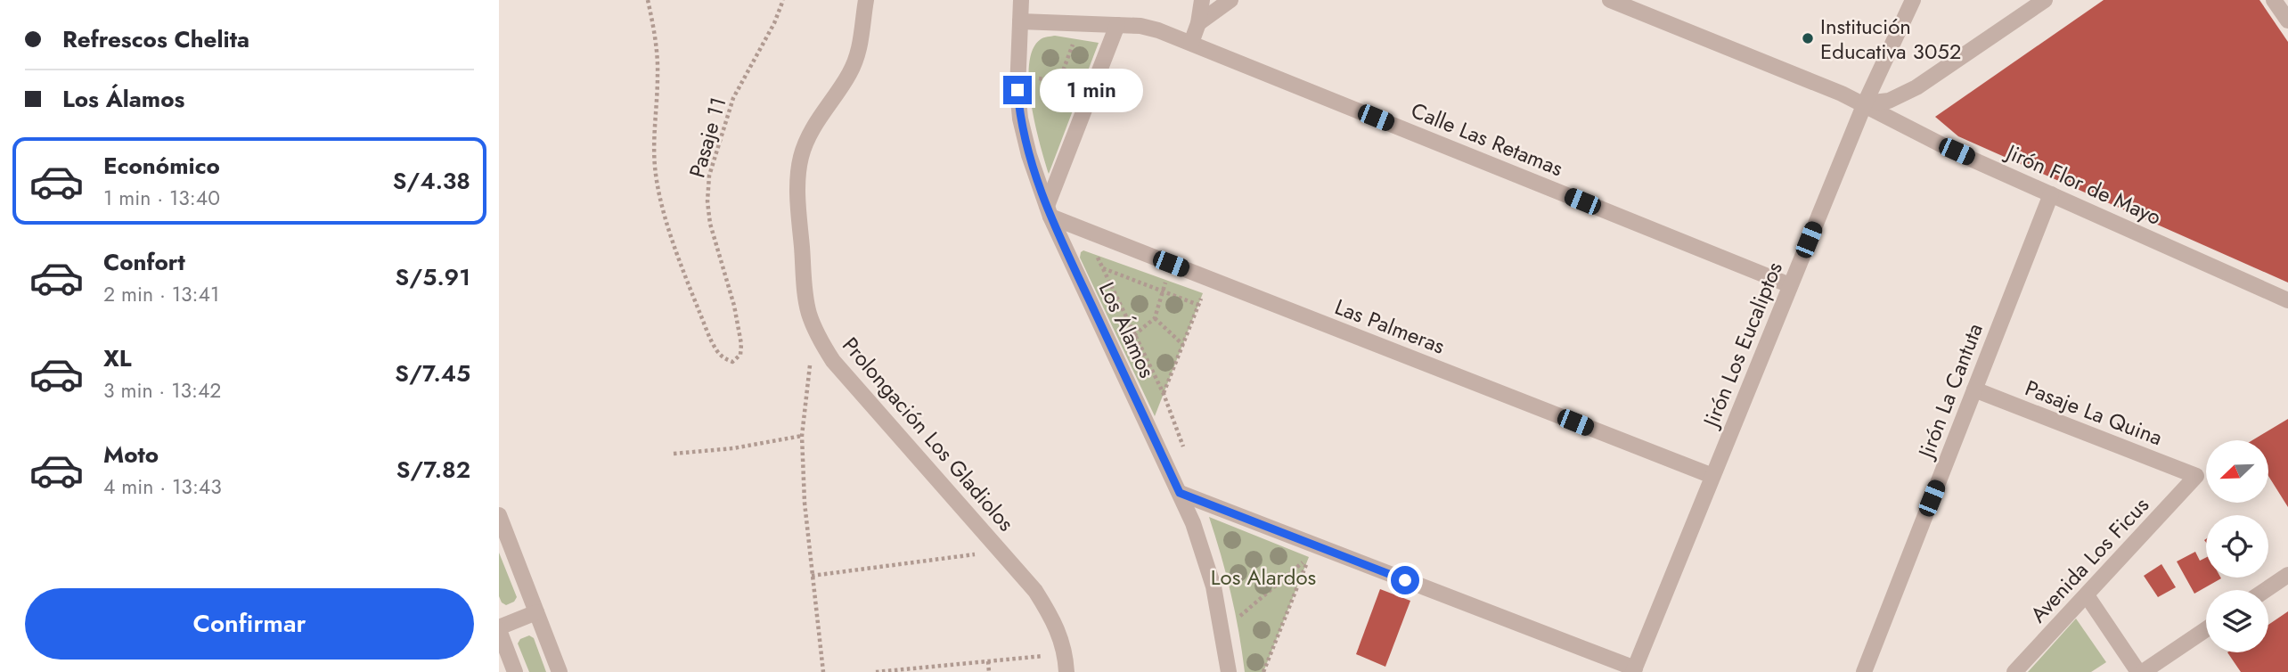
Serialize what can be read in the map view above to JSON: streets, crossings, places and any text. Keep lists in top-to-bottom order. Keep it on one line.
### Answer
{"streets":{"street":["Calle Las Retamas","Jirón Flor de Mayo","Las Palmeras","Los Álamos","Jirón Los Eucaliptos","Jirón La Cantuta","Pasaje La Quina","Prolongación Los Gladiolos","Avenida Los Ficus"],"path":["Pasaje 11"]},"crossings":[["Calle Las Retamas","Los Álamos"],["Calle Las Retamas","Jirón Los Eucaliptos"],["Jirón Flor de Mayo","Jirón Los Eucaliptos"],["Jirón Flor de Mayo","Jirón La Cantuta"],["Las Palmeras","Los Álamos"],["Las Palmeras","Jirón Los Eucaliptos"],["Jirón La Cantuta","Pasaje La Quina"],["Pasaje La Quina","Avenida Los Ficus"]],"parks":["Los Alardos"],"places":["Institución Educativa 3052"],"north":"bottom left","page":{"banner":["Refrescos Chelita","Los Álamos"],"bubble":"1 min","list":[{"name":"Económico","note":"1 min · 13:40","value":"S/4.38"},{"name":"Confort","note":"2 min · 13:41","value":"S/5.91"},{"name":"XL","note":"3 min · 13:42","value":"S/7.45"},{"name":"Moto","note":"4 min · 13:43","value":"S/7.82"}],"buttons":"Confirmar"}}
